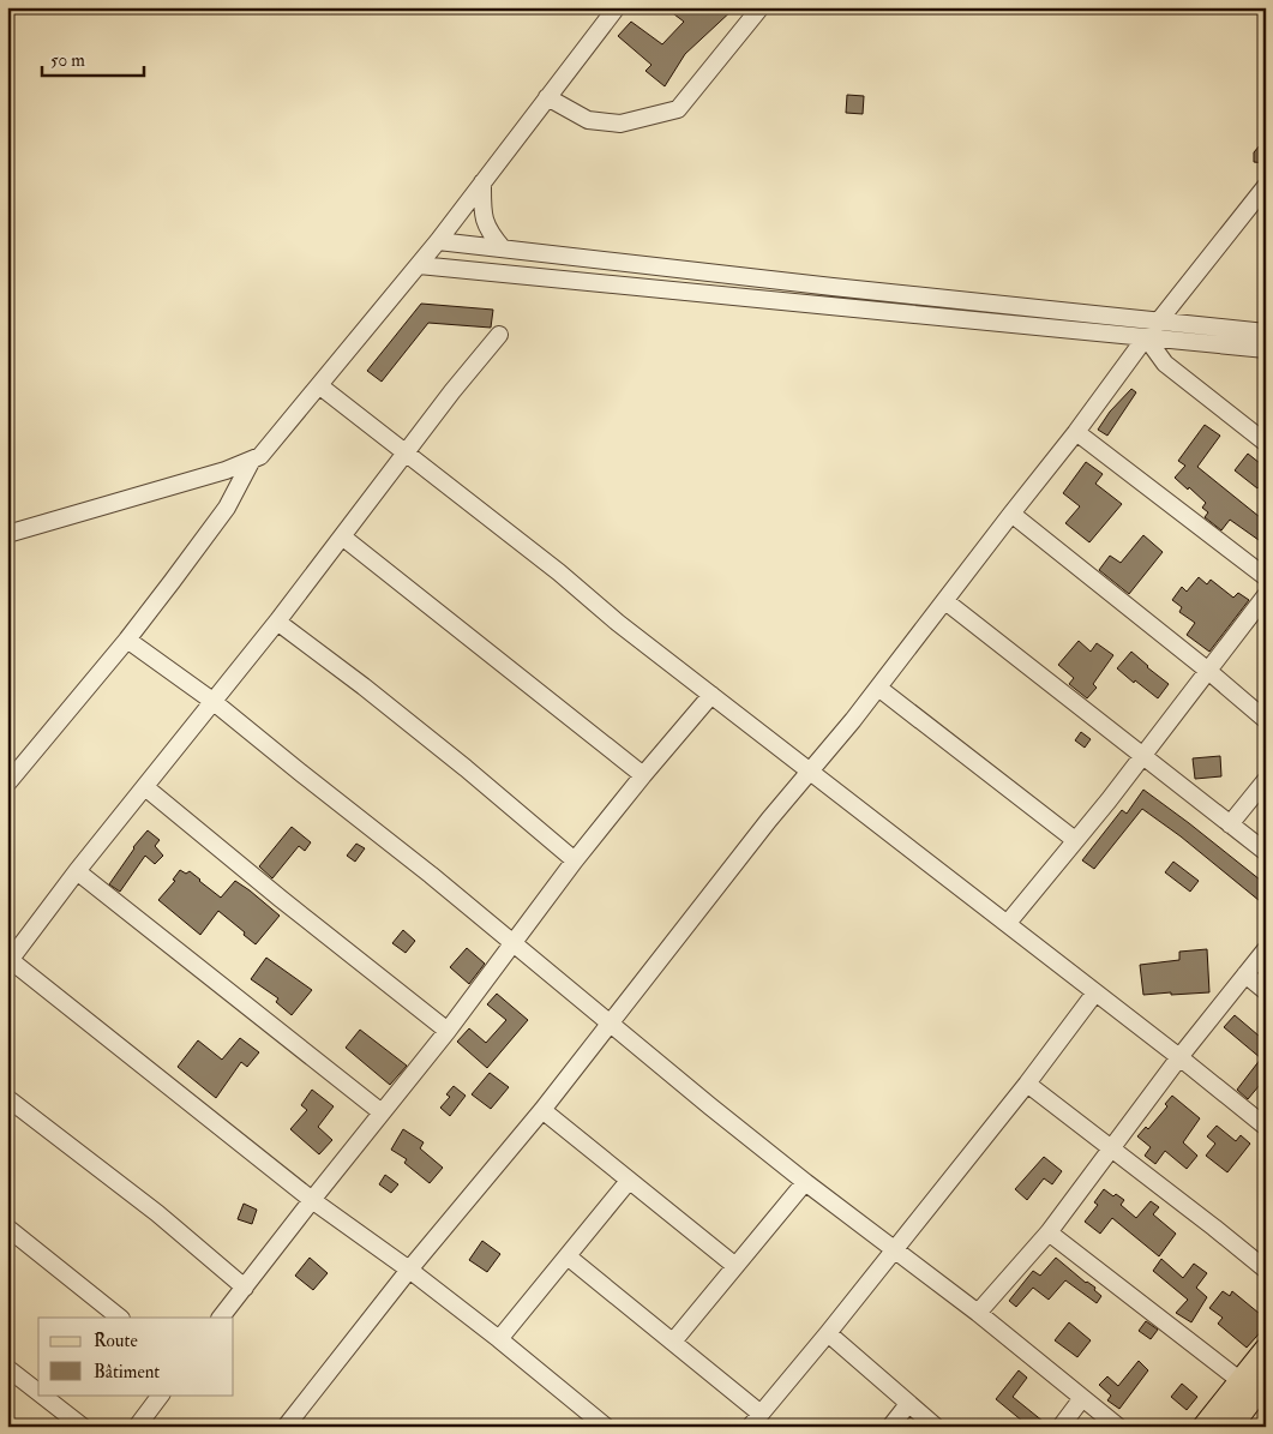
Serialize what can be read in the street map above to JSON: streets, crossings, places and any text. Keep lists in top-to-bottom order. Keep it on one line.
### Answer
{"legend":["Route","Bâtiment"],"scale_bar":"50 m"}
